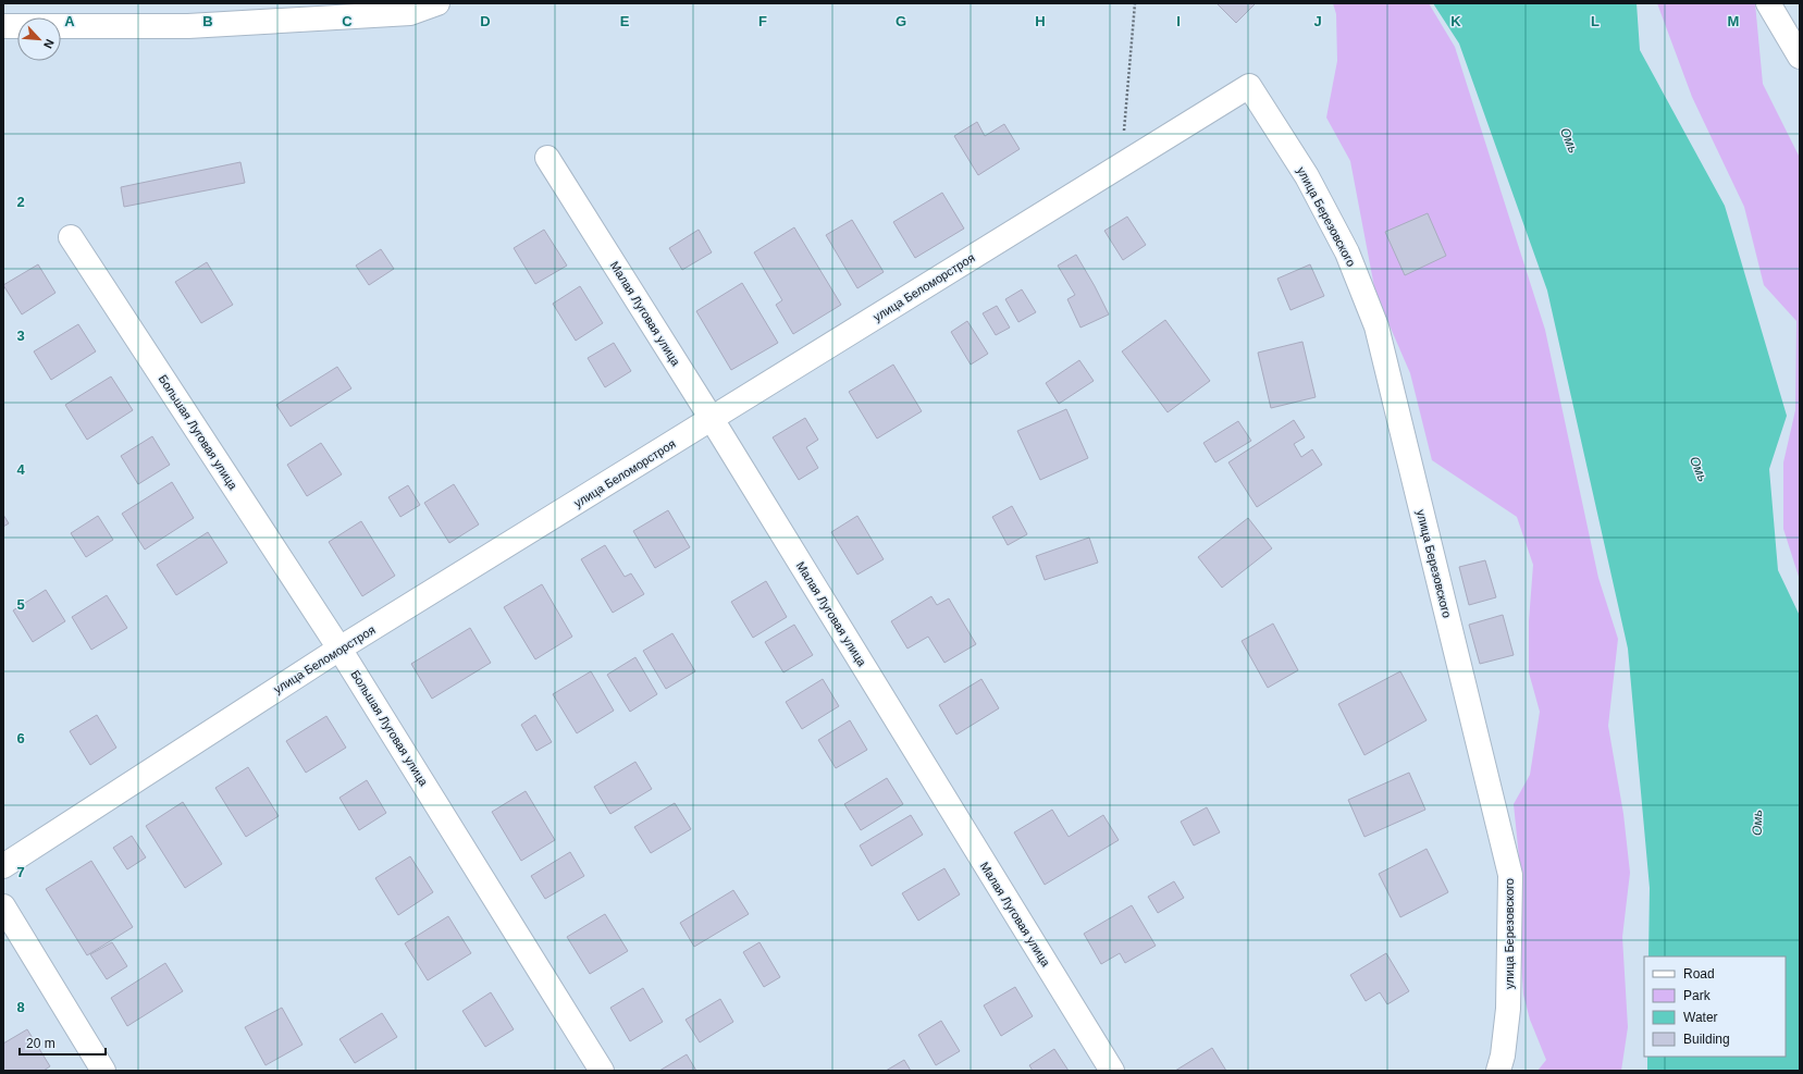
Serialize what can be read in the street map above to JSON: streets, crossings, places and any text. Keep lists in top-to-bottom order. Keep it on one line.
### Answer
{"streets":{"street":["улица Березовского","улица Беломорстроя","Малая Луговая улица","Большая Луговая улица"]},"crossings":[["улица Березовского","улица Беломорстроя"],["улица Беломорстроя","Малая Луговая улица"],["улица Беломорстроя","Большая Луговая улица"]],"water":["Омь"],"legend":["Road","Park","Water","Building"],"scale_bar":"20 m","north":"bottom right","grid":{"columns":["A","B","C","D","E","F","G","H","I","J","K","L","M"],"rows":["2","3","4","5","6","7","8"]}}
